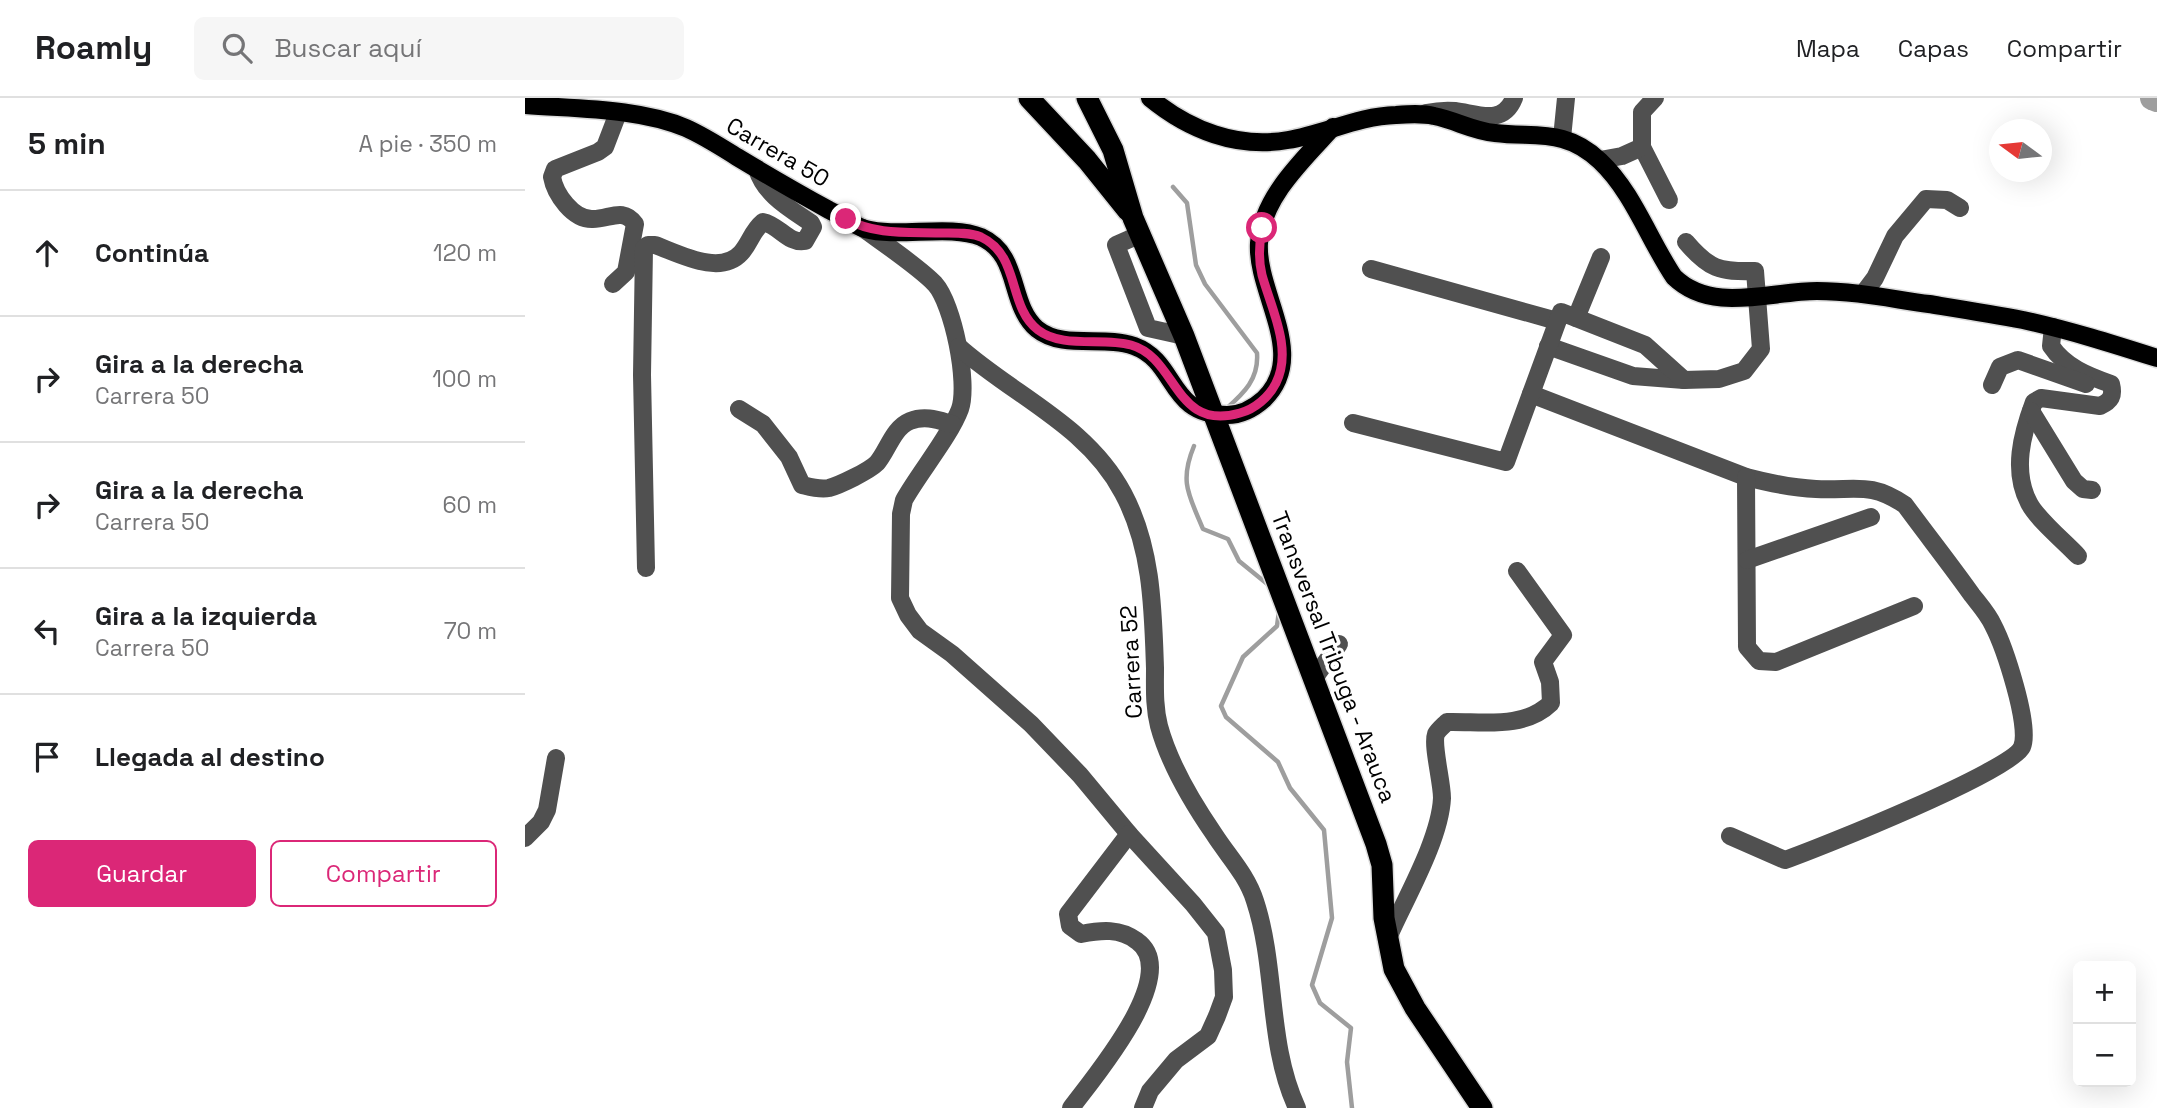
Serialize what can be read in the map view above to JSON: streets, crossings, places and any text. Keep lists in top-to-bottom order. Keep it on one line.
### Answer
{"streets":{"highway":["Transversal Tribuga - Arauca"],"main road":["Carrera 50"],"street":["Carrera 52"]},"crossings":[["Carrera 50","Transversal Tribuga - Arauca"]],"north":"left","page":{"header":"Roamly","search":"Buscar aquí","nav":["Mapa","Capas","Compartir"],"heading":["5 min","A pie · 350 m"],"list":[["Continúa","120 m"],["Gira a la derecha","Carrera 50","100 m"],["Gira a la derecha","Carrera 50","60 m"],["Gira a la izquierda","Carrera 50","70 m"],"Llegada al destino"],"buttons":["Guardar","Compartir"],"map_buttons":["+","−"]}}
